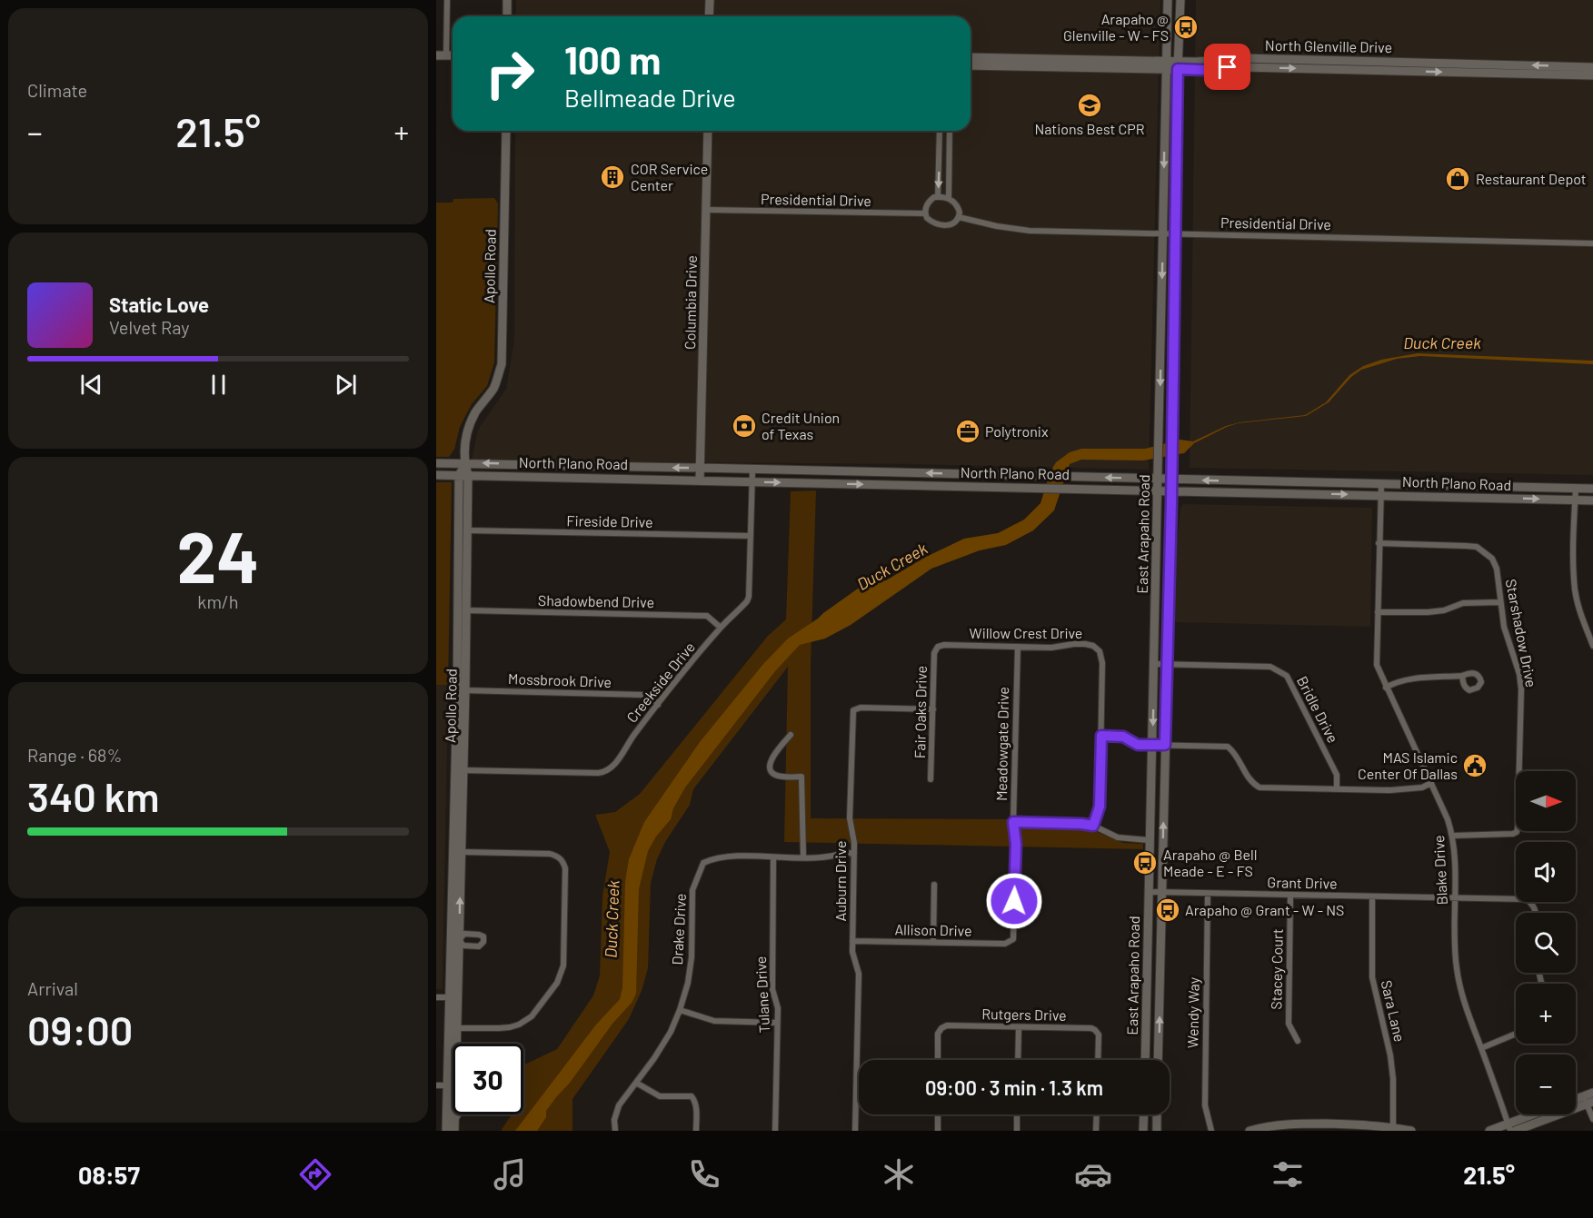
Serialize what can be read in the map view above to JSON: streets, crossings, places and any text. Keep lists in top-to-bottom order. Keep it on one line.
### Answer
{"streets":{"main road":["North Glenville Drive","Apollo Road","Columbia Drive","North Plano Road","East Arapaho Road"],"street":["Presidential Drive","Fireside Drive","Shadowbend Drive","Willow Crest Drive","Starshadow Drive","Mossbrook Drive","Creekside Drive","Bridle Drive","Fair Oaks Drive","Meadowgate Drive","Blake Drive","Auburn Drive","Grant Drive","Drake Drive","Allison Drive","Stacey Court","Tulane Drive","Sara Lane","Wendy Way","Rutgers Drive"]},"crossings":[["North Glenville Drive","East Arapaho Road"],["Presidential Drive","Columbia Drive"],["Presidential Drive","East Arapaho Road"],["Apollo Road","North Plano Road"],["Apollo Road","Fireside Drive"],["Apollo Road","Shadowbend Drive"],["Apollo Road","Mossbrook Drive"],["Apollo Road","Creekside Drive"],["Columbia Drive","North Plano Road"],["North Plano Road","East Arapaho Road"],["North Plano Road","Creekside Drive"],["North Plano Road","Blake Drive"],["Fireside Drive","Creekside Drive"],["East Arapaho Road","Bridle Drive"],["East Arapaho Road","Grant Drive"],["Shadowbend Drive","Creekside Drive"],["Willow Crest Drive","Fair Oaks Drive"],["Willow Crest Drive","Meadowgate Drive"],["Starshadow Drive","Blake Drive"],["Mossbrook Drive","Creekside Drive"],["Fair Oaks Drive","Auburn Drive"],["Meadowgate Drive","Allison Drive"],["Blake Drive","Grant Drive"],["Auburn Drive","Drake Drive"],["Auburn Drive","Allison Drive"],["Grant Drive","Stacey Court"],["Grant Drive","Sara Lane"],["Grant Drive","Wendy Way"],["Drake Drive","Tulane Drive"]],"water":["Duck Creek"],"places":{"bus stop":["Arapaho @ Glenville - W - FS","Arapaho @ Bell Meade - E - FS","Arapaho @ Grant - W - NS"],"school or university":["Nations Best CPR"],"building":["COR Service Center"],"shop":["Restaurant Depot"],"bank":["Credit Union of Texas"],"office":["Polytronix"],"public building":["MAS Islamic Center Of Dallas"]},"north":"right","page":{"tile":["Climate",["24","km/h"],["Range · 68%","340 km"],["Arrival","09:00"]],"turn":["100 m","Bellmeade Drive"],"heat":["−","21.5°","+"],"song":["Static Love","Velvet Ray"],"map_buttons":["+","−"],"limit":"30","trip":"09:00 · 3 min · 1.3 km","tabs":["08:57","21.5°"]}}
